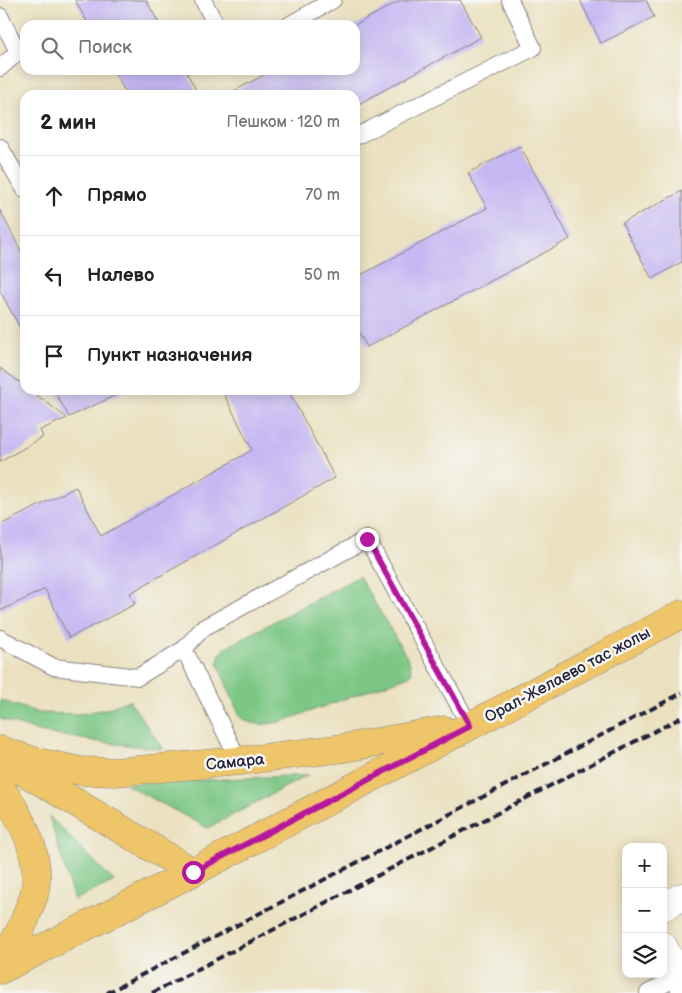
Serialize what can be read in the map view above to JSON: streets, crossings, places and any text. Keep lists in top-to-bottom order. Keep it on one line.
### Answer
{"streets":{"main road":["Орал-Желаево тас жолы","Самара"]},"crossings":[["Орал-Желаево тас жолы","Самара"]],"page":{"search":"Поиск","heading":["2 мин","Пешком · 120 m"],"list":[["Прямо","70 m"],["Налево","50 m"],"Пункт назначения"],"map_buttons":["+","−"]}}
